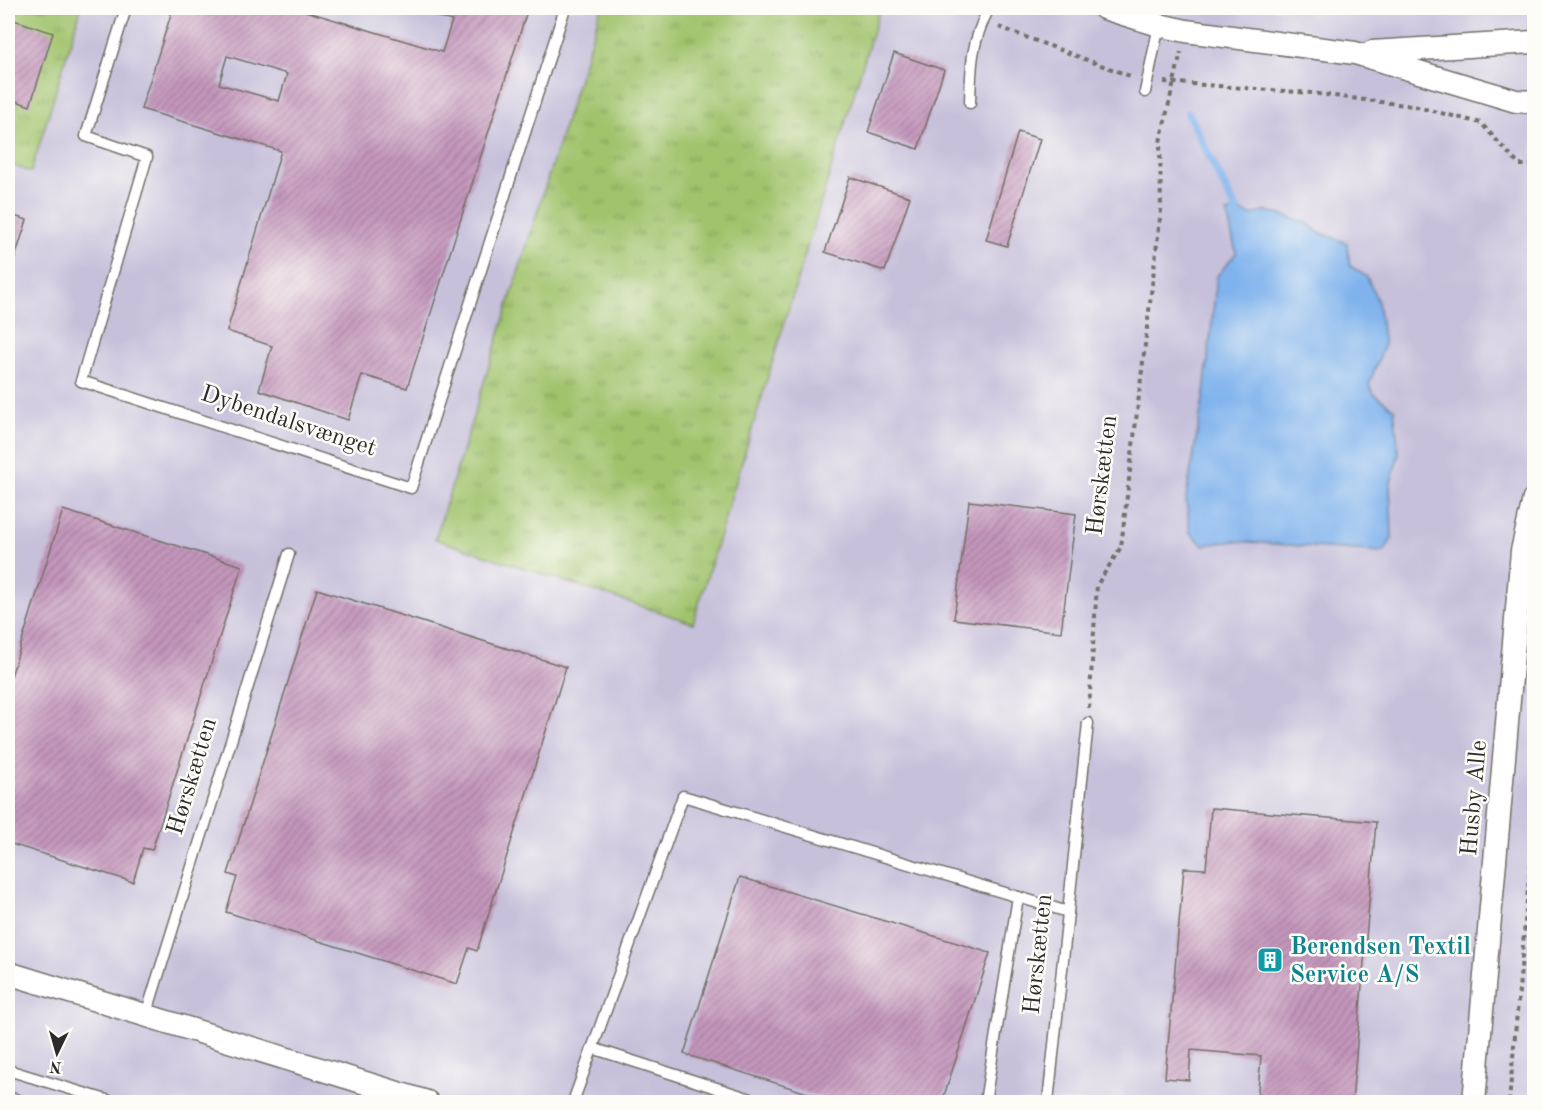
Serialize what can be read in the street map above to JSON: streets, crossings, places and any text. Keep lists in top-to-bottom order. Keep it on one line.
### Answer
{"streets":{"street":["Husby Alle"],"lane":["Dybendalsvænget","Hørskætten"]},"places":{"building":["Berendsen Textil Service A/S"]},"north":"bottom"}
